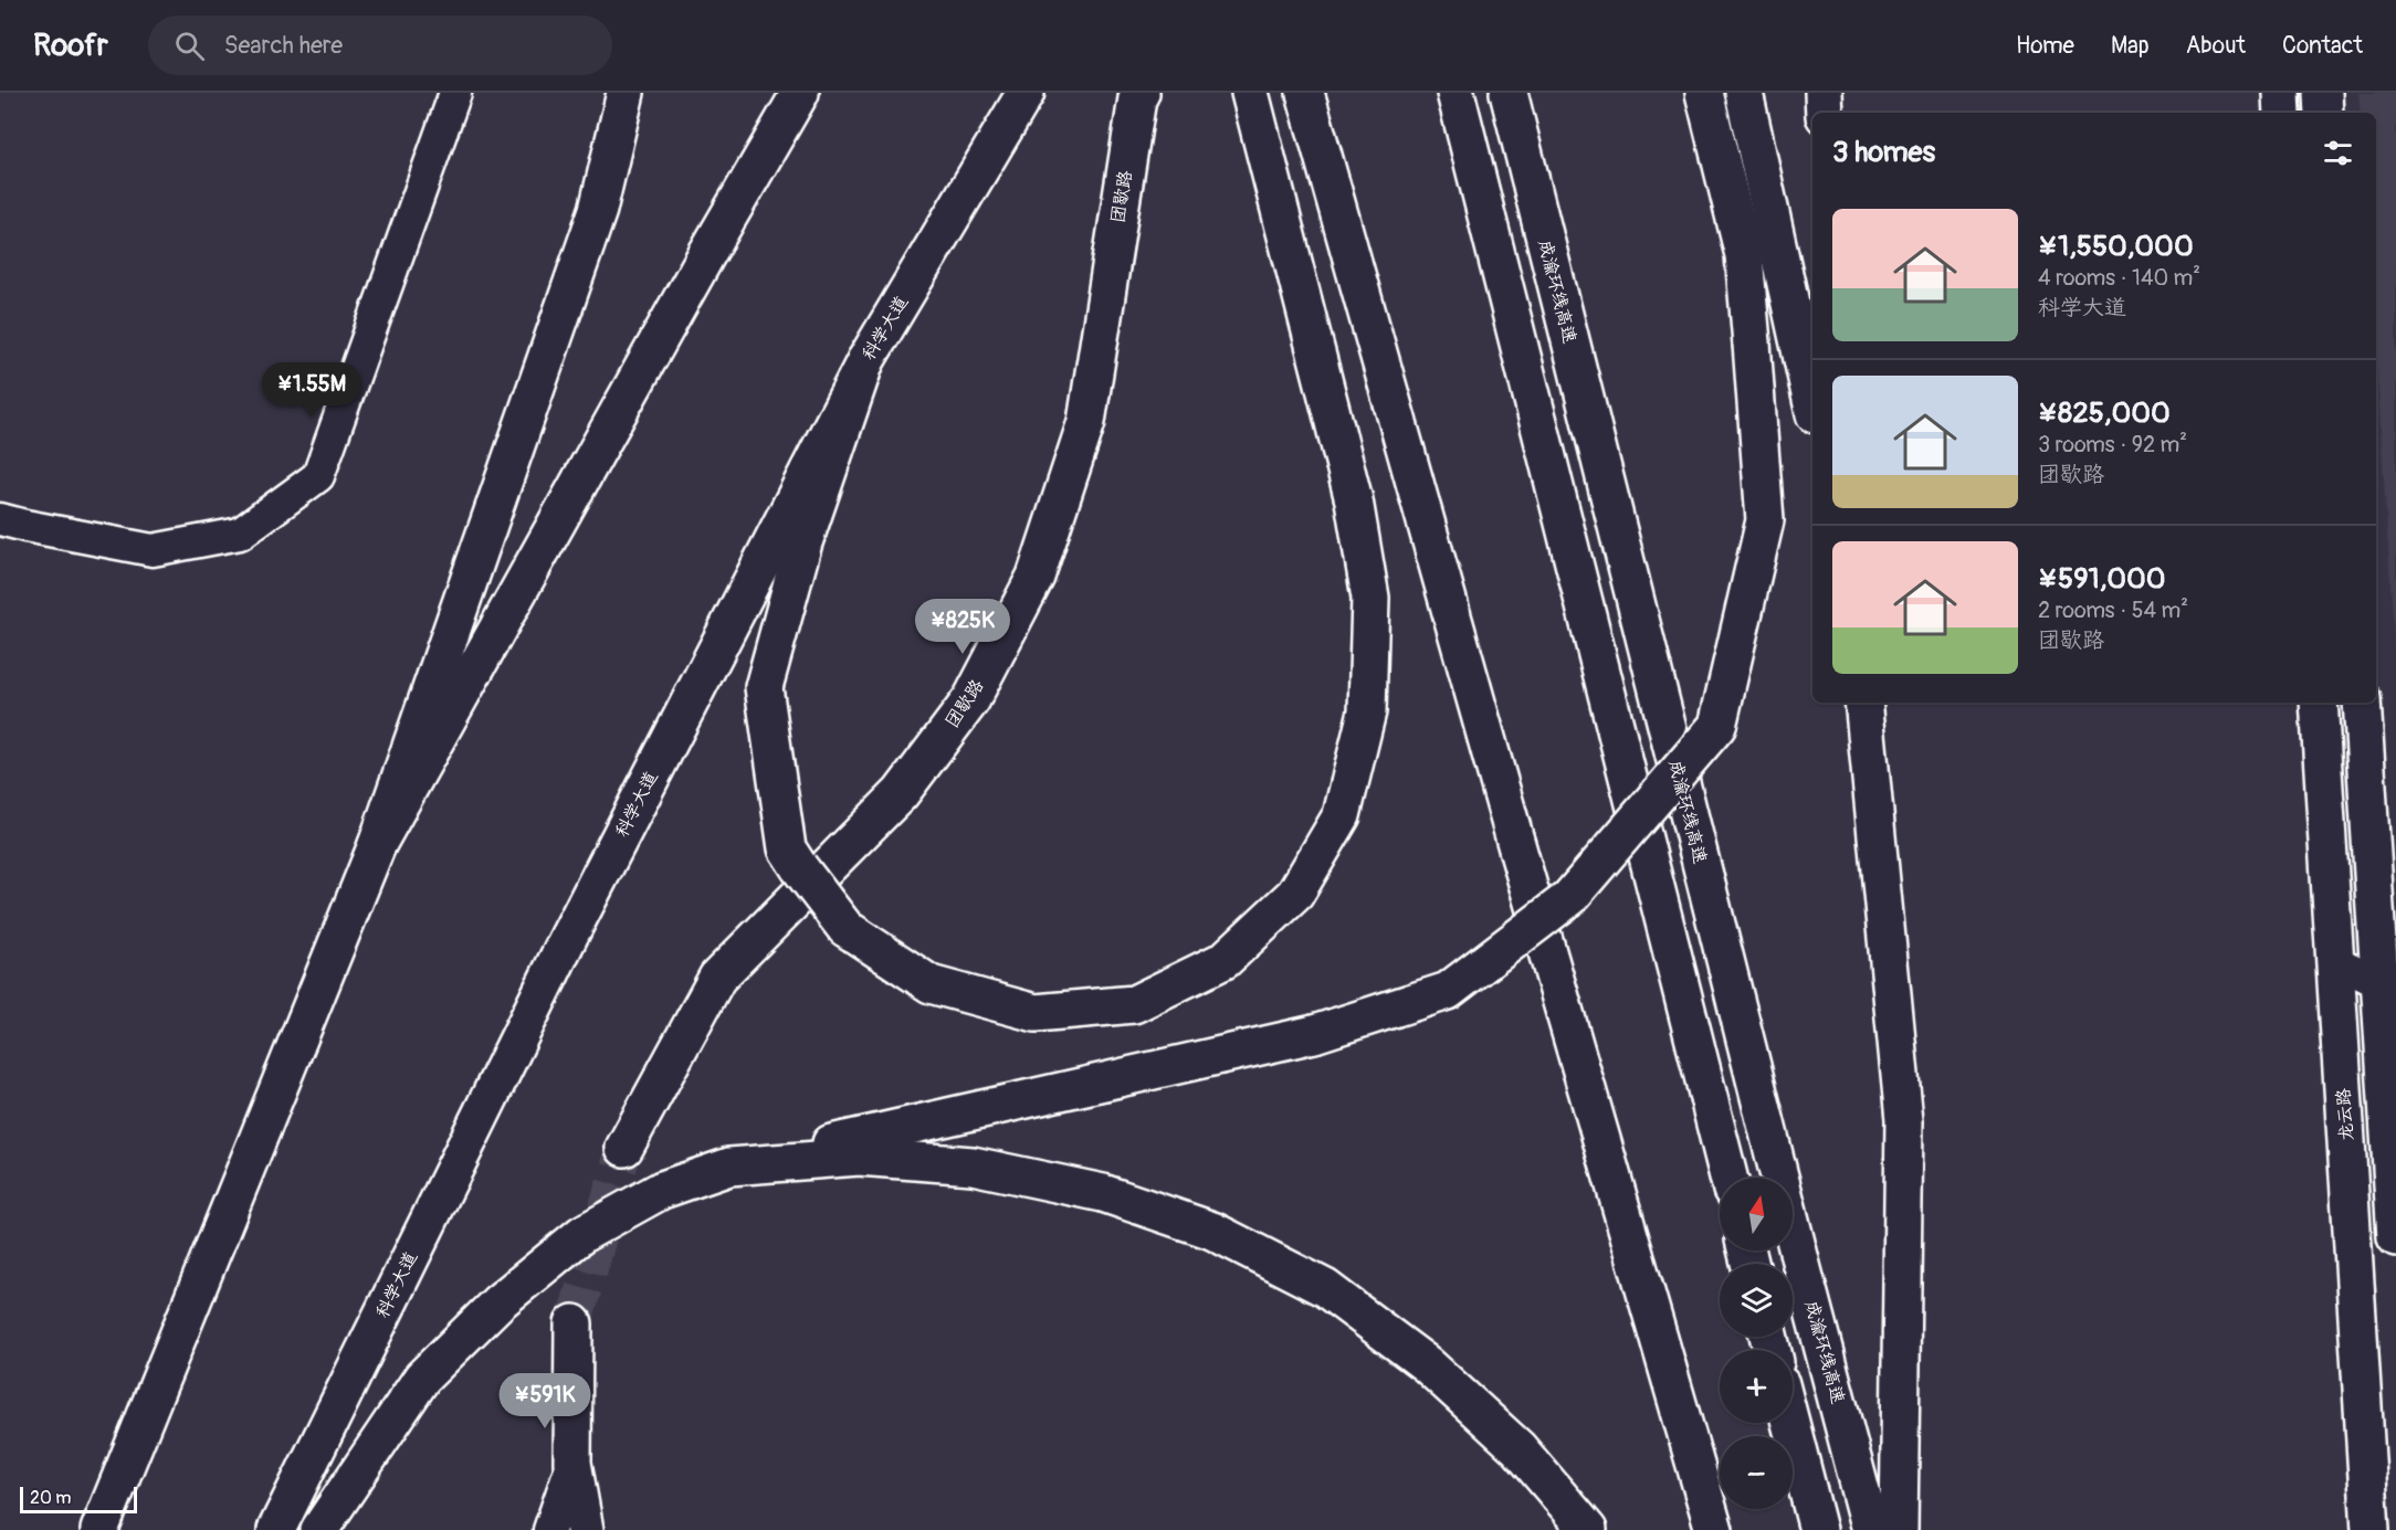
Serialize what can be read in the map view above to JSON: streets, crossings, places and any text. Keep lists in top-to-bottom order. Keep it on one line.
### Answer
{"streets":{"main road":["团歇路","成渝环线高速","科学大道","龙云路"]},"scale_bar":"20 m","north":"top","page":{"header":"Roofr","search":"Search here","nav":["Home","Map","About","Contact"],"heading":"3 homes","list":[{"name":"¥1,550,000","note":"4 rooms · 140 m² · 科学大道"},{"name":"¥825,000","note":"3 rooms · 92 m² · 团歇路"},{"name":"¥591,000","note":"2 rooms · 54 m² · 团歇路"}],"price":["¥1.55M","¥825K","¥591K"],"map_buttons":["+","−"],"scale":"20 m"}}
